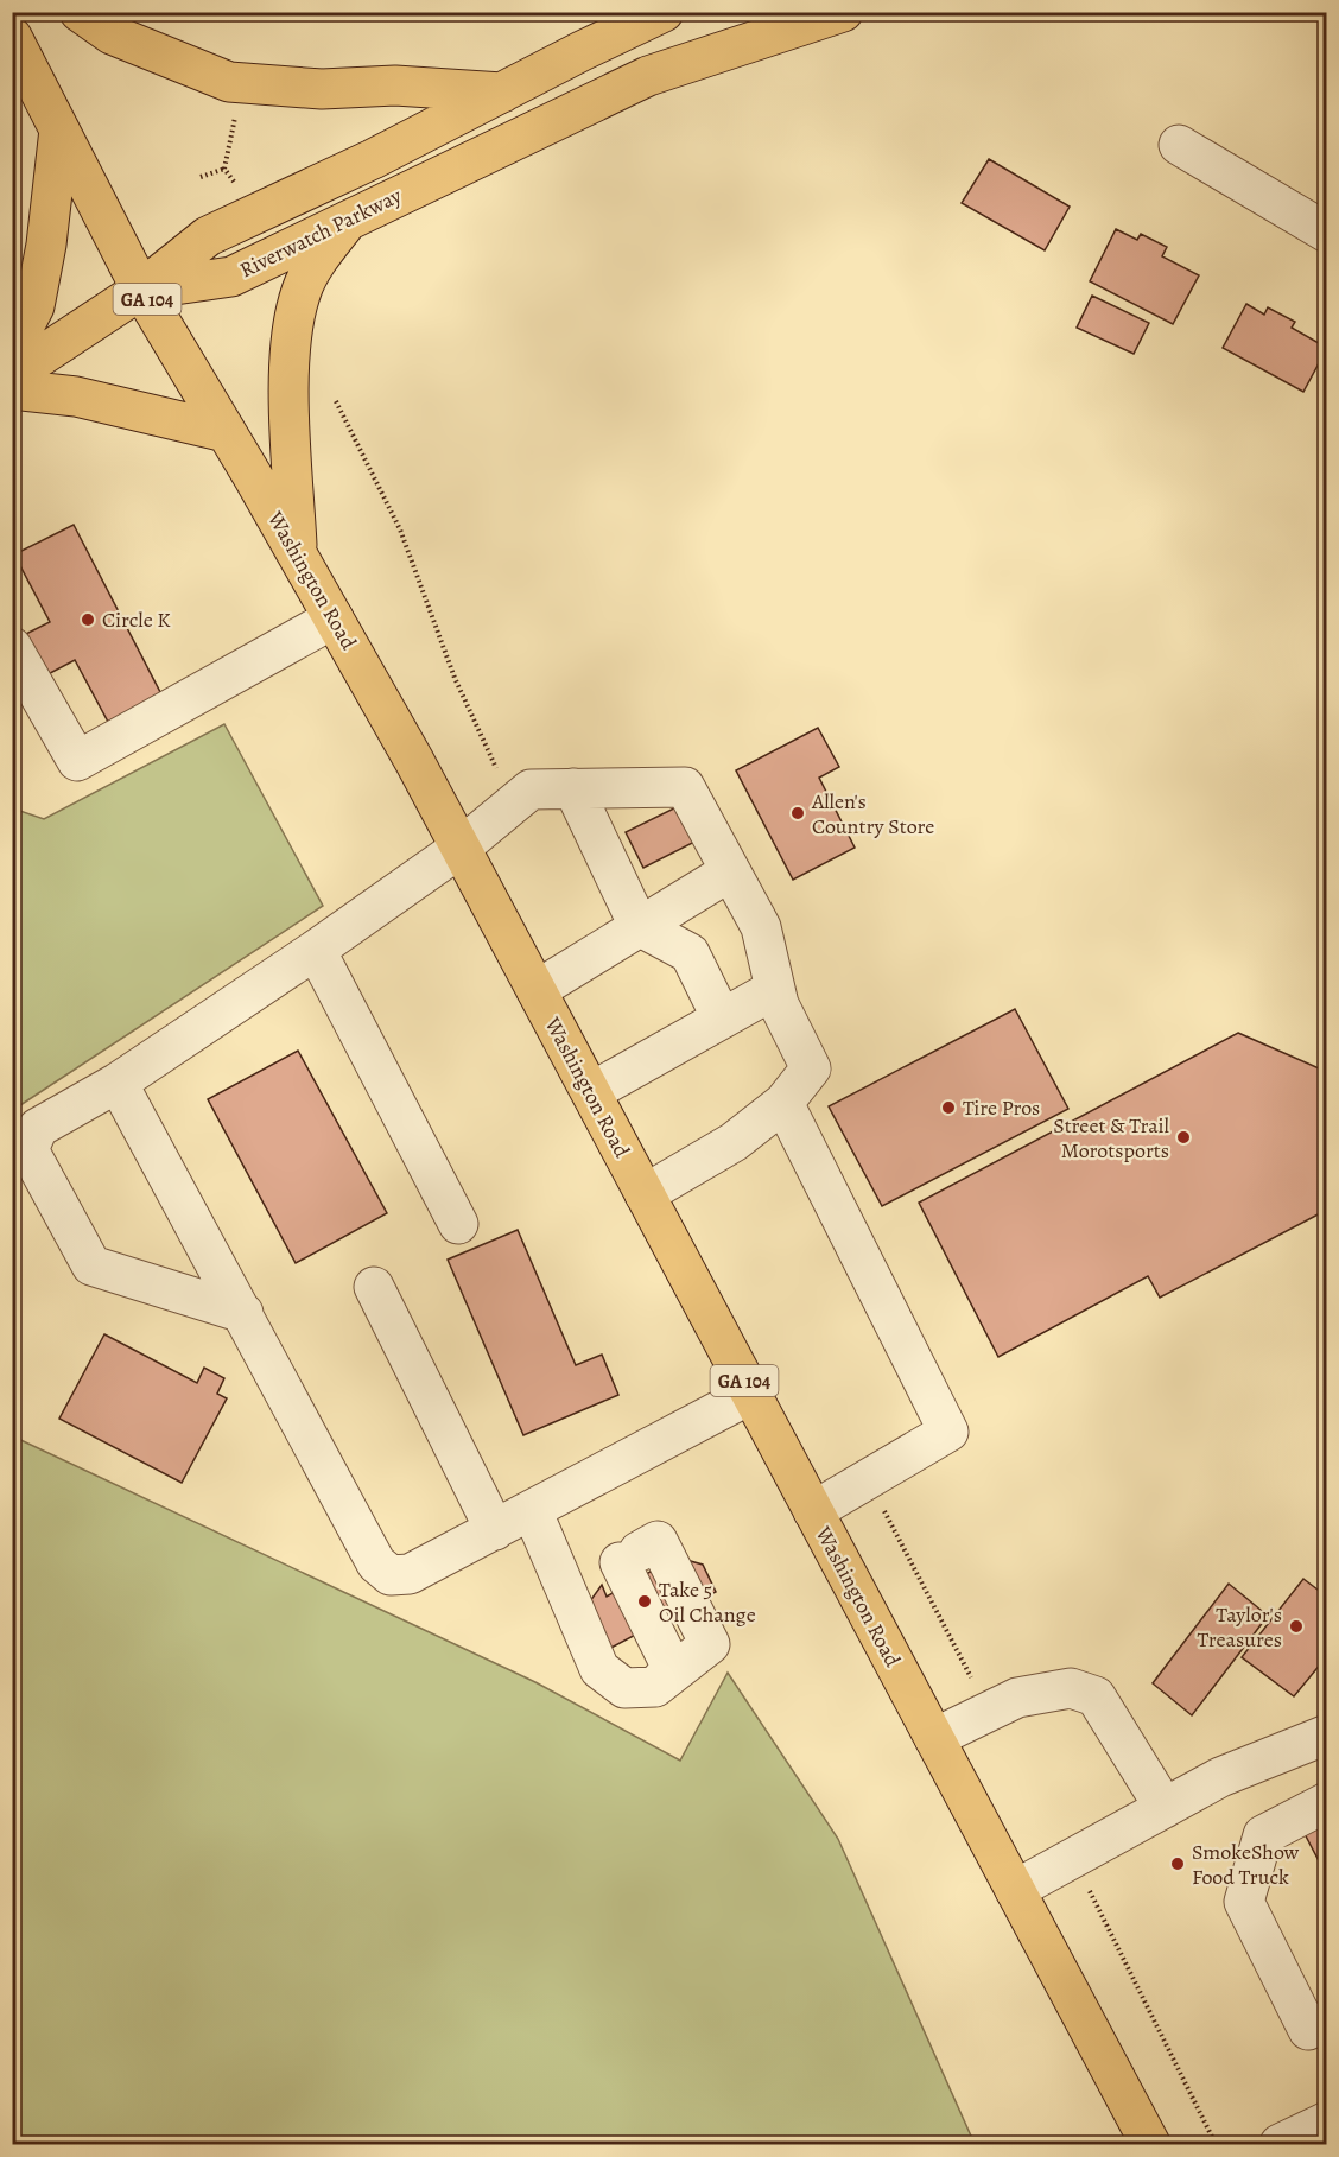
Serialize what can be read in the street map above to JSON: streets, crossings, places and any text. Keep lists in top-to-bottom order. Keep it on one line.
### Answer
{"streets":{"main road":["Riverwatch Parkway","GA 104","Washington Road"]},"crossings":[["Riverwatch Parkway","Washington Road"]],"places":["Circle K","Allen's Country Store","Tire Pros","Street & Trail Morotsports","Take 5 Oil Change","Taylor's Treasures","SmokeShow Food Truck"]}
